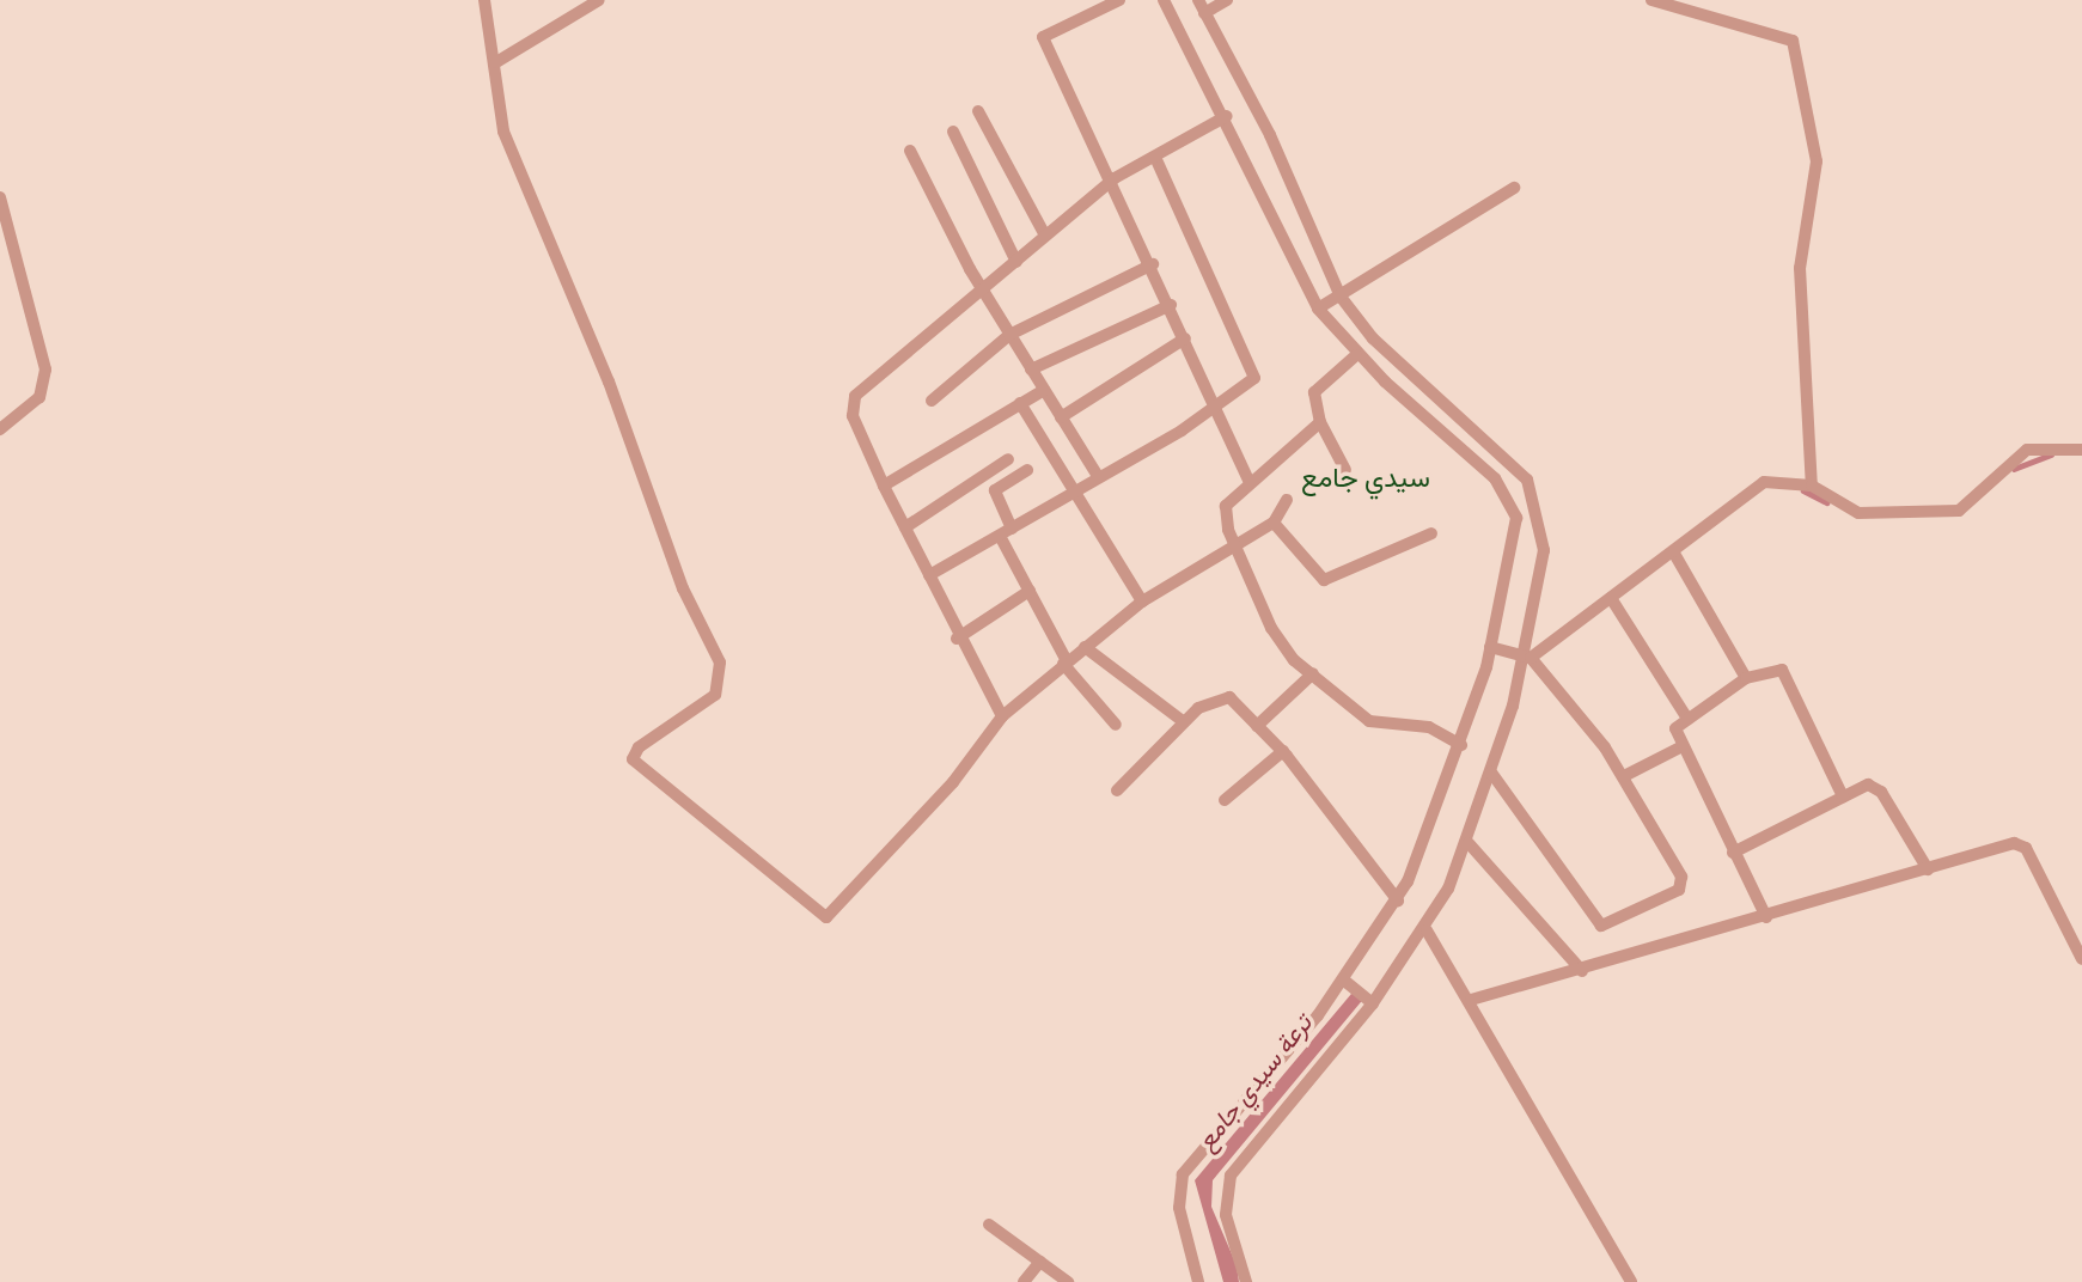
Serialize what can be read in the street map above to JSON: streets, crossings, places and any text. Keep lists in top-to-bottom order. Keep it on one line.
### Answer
{"districts":["سيدي جامع"],"water":["ترعة سيدي جامع"]}
